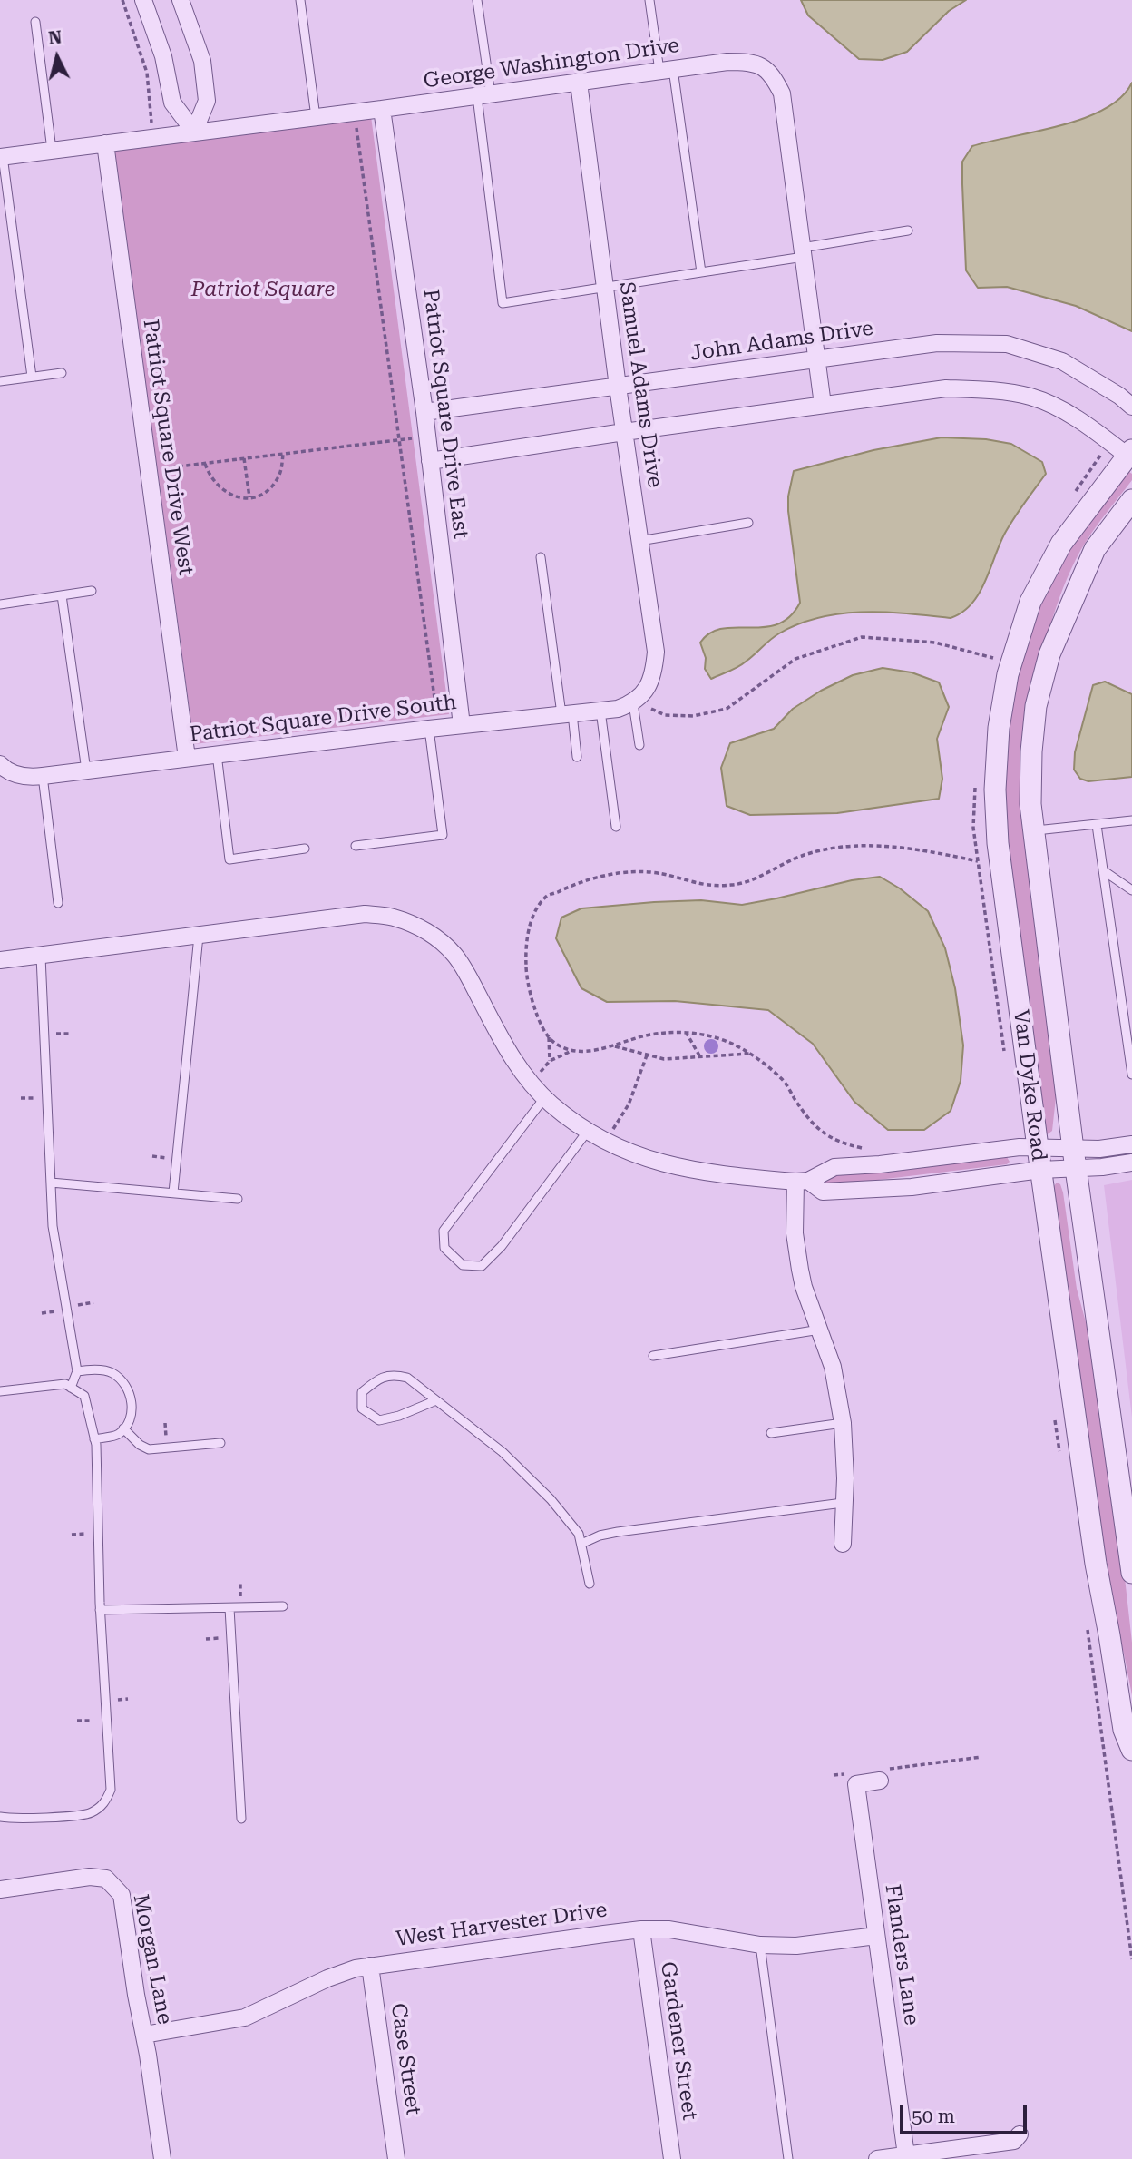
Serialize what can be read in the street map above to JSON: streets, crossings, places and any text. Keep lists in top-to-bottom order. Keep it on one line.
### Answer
{"streets":{"street":["George Washington Drive","John Adams Drive","Samuel Adams Drive","Patriot Square Drive East","Patriot Square Drive West","Patriot Square Drive South","Van Dyke Road","West Harvester Drive","Flanders Lane","Morgan Lane","Gardener Street","Case Street"]},"crossings":[["George Washington Drive","John Adams Drive"],["George Washington Drive","Samuel Adams Drive"],["George Washington Drive","Patriot Square Drive East"],["George Washington Drive","Patriot Square Drive West"],["John Adams Drive","Samuel Adams Drive"],["John Adams Drive","Patriot Square Drive East"],["Samuel Adams Drive","Patriot Square Drive South"],["Patriot Square Drive East","Patriot Square Drive South"],["Patriot Square Drive West","Patriot Square Drive South"],["West Harvester Drive","Flanders Lane"],["West Harvester Drive","Morgan Lane"],["West Harvester Drive","Gardener Street"],["West Harvester Drive","Case Street"]],"parks":["Patriot Square"],"scale_bar":"50 m","north":"top"}
